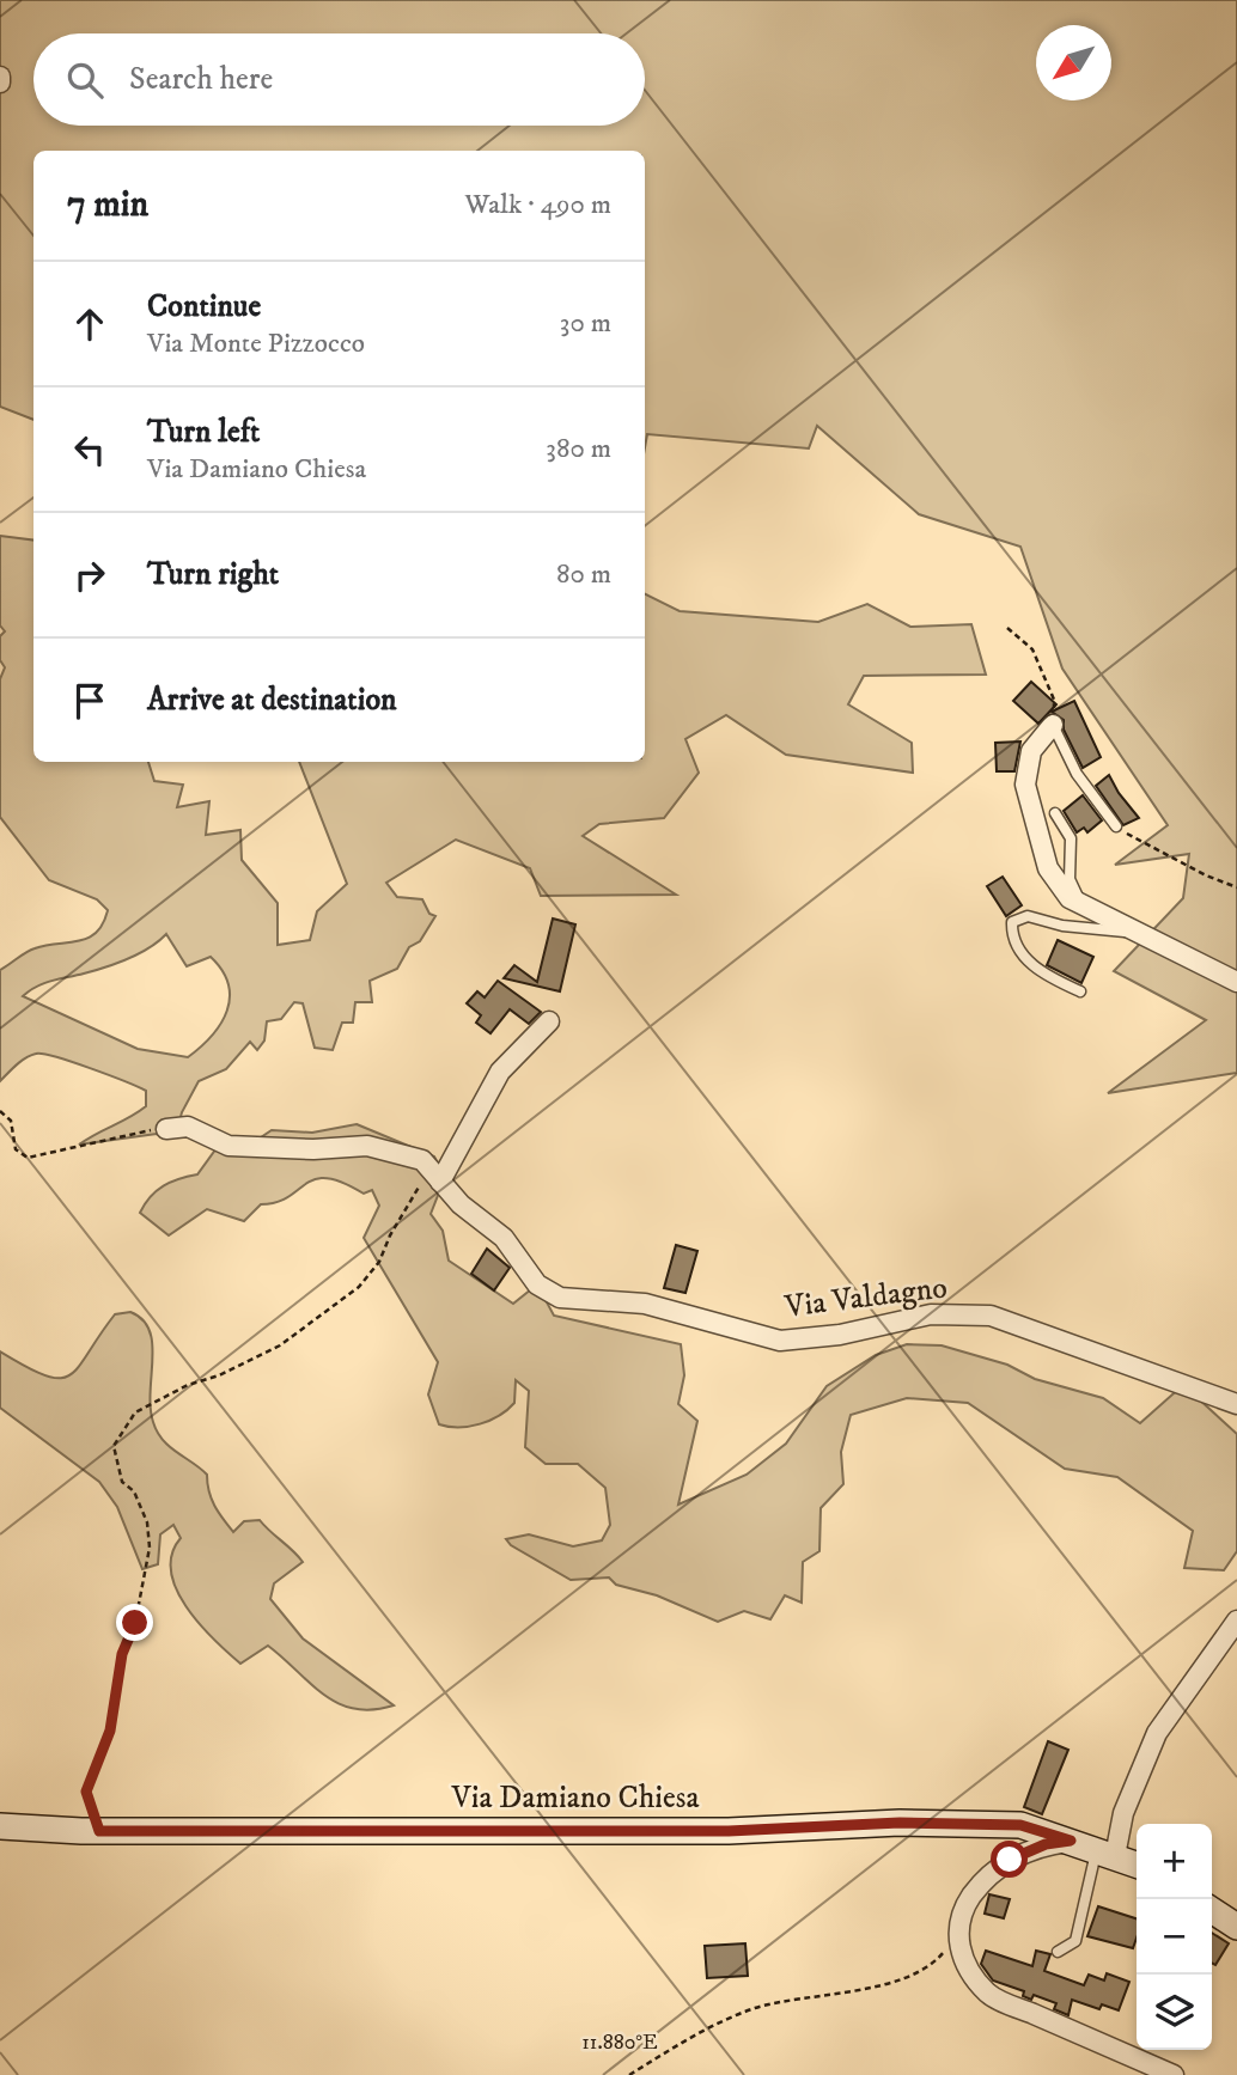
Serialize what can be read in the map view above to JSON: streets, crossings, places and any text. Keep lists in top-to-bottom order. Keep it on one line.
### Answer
{"streets":{"street":["Via Valdagno","Via Damiano Chiesa"]},"north":"bottom left","page":{"search":"Search here","heading":["7 min","Walk · 490 m"],"list":[["Continue","Via Monte Pizzocco","30 m"],["Turn left","Via Damiano Chiesa","380 m"],["Turn right","80 m"],"Arrive at destination"],"map_buttons":["+","−"]},"coordinates":["11.880°E"]}
